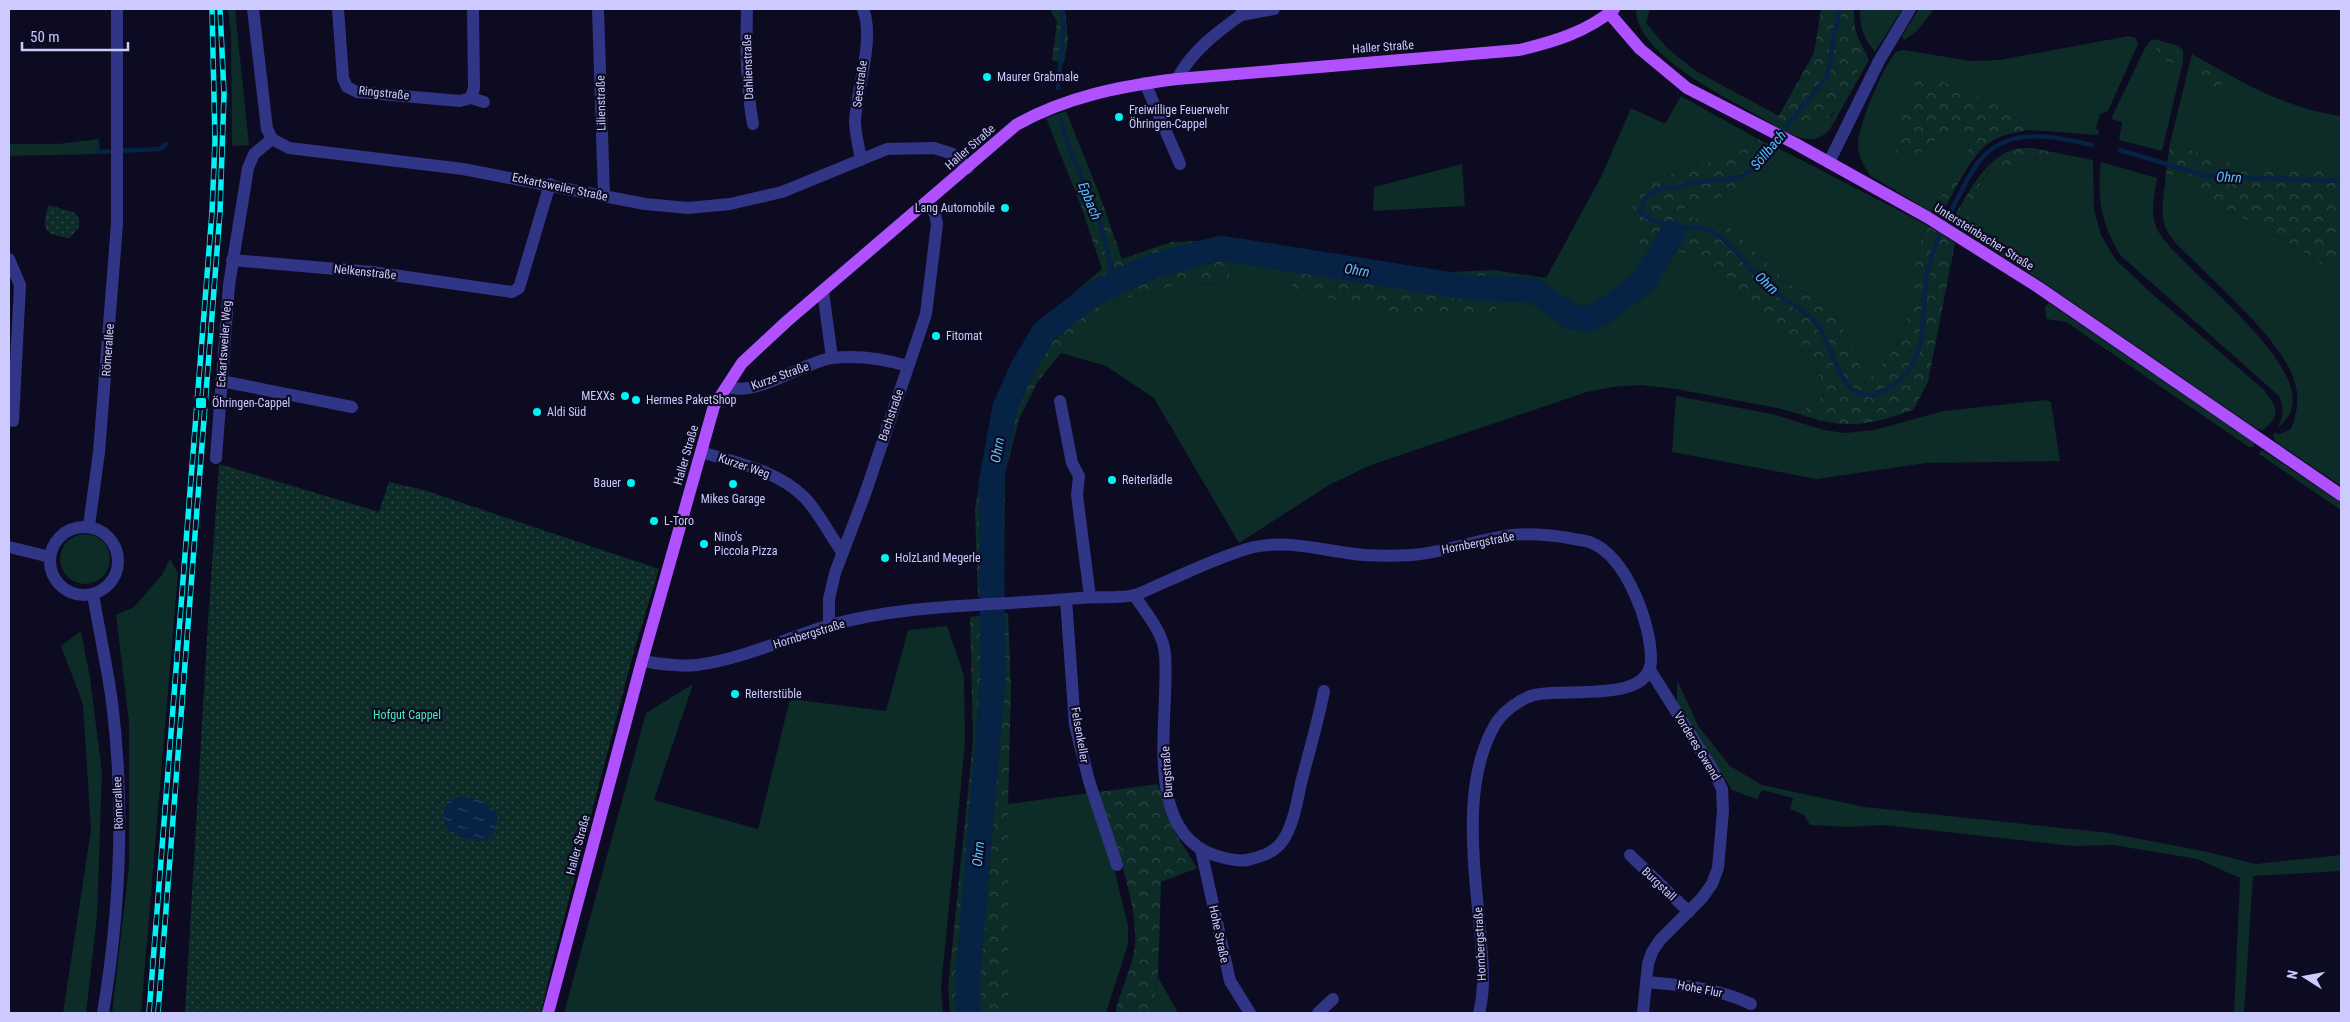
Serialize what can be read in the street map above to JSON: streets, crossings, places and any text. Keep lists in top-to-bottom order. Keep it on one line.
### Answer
{"streets":{"main road":["Haller Straße","Untersteinbacher Straße"],"street":["Dahlienstraße","Seestraße","Ringstraße","Lilienstraße","Eckartsweiler Straße","Nelkenstraße","Eckartsweiler Weg","Römerallee","Kurze Straße","Bachstraße","Kurzer Weg","Hornbergstraße","Felsenkeller","Vorderes Gwend","Burgstraße","Burgstall","Hohe Straße","Hohe Flur"]},"crossings":[["Haller Straße","Eckartsweiler Straße"],["Haller Straße","Untersteinbacher Straße"],["Haller Straße","Kurze Straße"],["Haller Straße","Bachstraße"],["Haller Straße","Kurzer Weg"],["Haller Straße","Hornbergstraße"],["Seestraße","Eckartsweiler Straße"],["Lilienstraße","Eckartsweiler Straße"],["Eckartsweiler Straße","Nelkenstraße"],["Nelkenstraße","Eckartsweiler Weg"],["Kurze Straße","Bachstraße"],["Bachstraße","Kurzer Weg"],["Bachstraße","Hornbergstraße"],["Hornbergstraße","Felsenkeller"],["Hornbergstraße","Vorderes Gwend"],["Hornbergstraße","Burgstraße"],["Vorderes Gwend","Burgstall"],["Vorderes Gwend","Hohe Flur"],["Burgstraße","Hohe Straße"]],"water":["Söllbach","Ohrn","Epbach"],"parks":["Hofgut Cappel"],"places":{"other":["Maurer Grabmale","Freiwillige Feuerwehr Öhringen-Cappel","Lang Automobile","Fitomat","MEXXs","Hermes PaketShop","Aldi Süd","Reiterlädle","Bauer","Mikes Garage","L-Toro","Nino's Piccola Pizza","HolzLand Megerle","Reiterstüble"],"transit":["Öhringen-Cappel"]},"scale_bar":"50 m","north":"left"}
